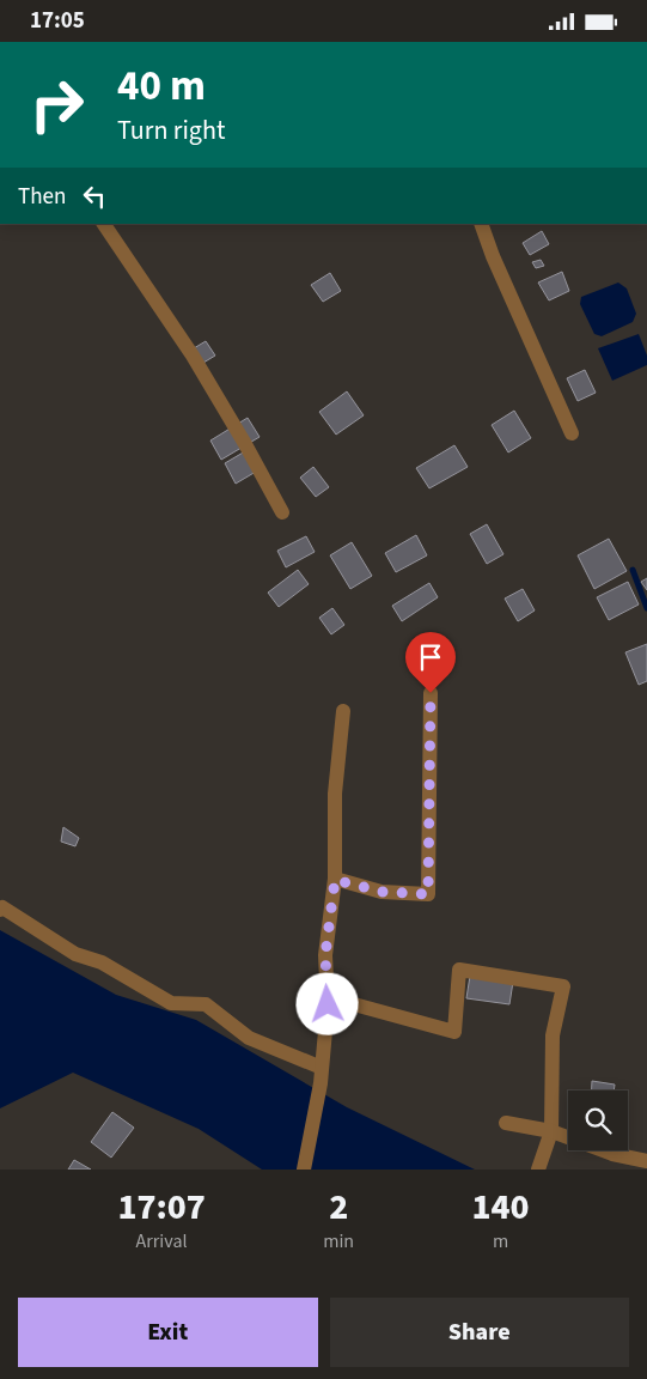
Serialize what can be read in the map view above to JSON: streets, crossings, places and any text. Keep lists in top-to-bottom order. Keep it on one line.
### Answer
{"page":{"status":"17:05","turn":["40 m","Turn right"],"then":"Then","eta":["17:07","Arrival","2","min","140","m"],"buttons":["Exit","Share"]}}
